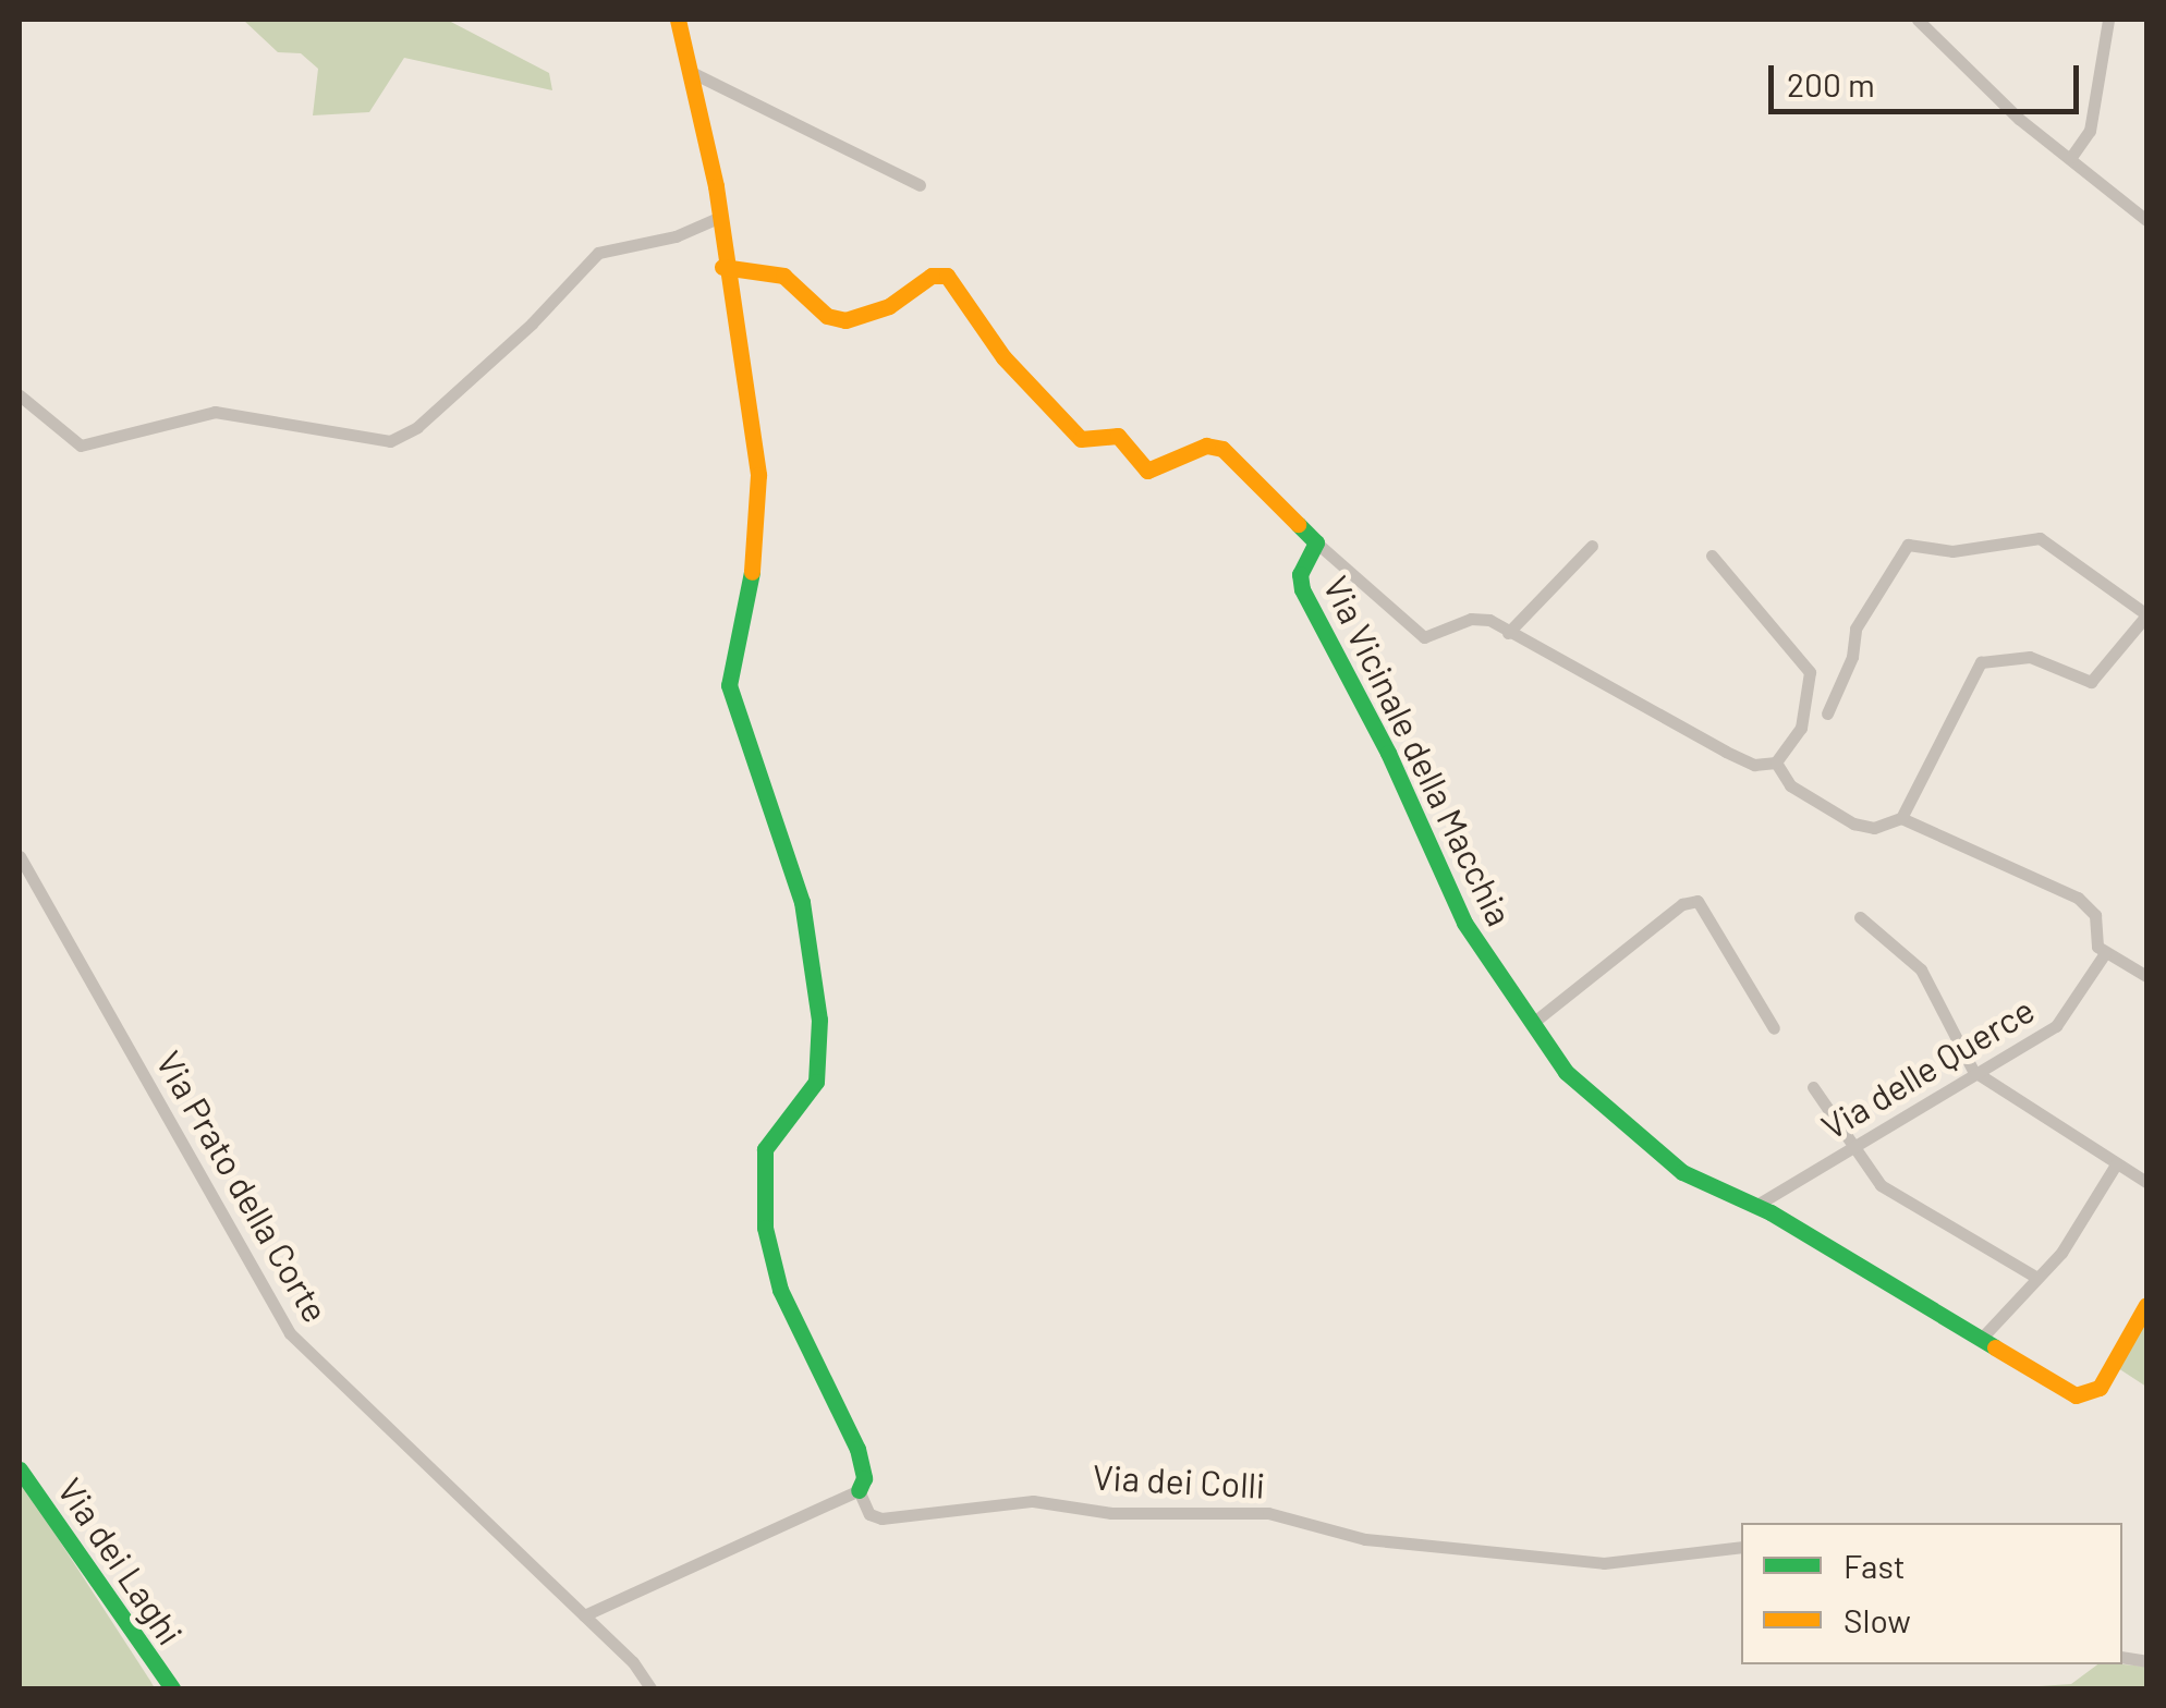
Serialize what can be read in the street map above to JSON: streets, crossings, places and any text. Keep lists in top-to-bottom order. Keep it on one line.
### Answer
{"streets":{"street":["Via Vicinale della Macchia","Via delle Querce","Via Prato della Corte","Via dei Colli","Via dei Laghi"]},"crossings":[["Via Vicinale della Macchia","Via delle Querce"]],"legend":["Fast","Slow"],"scale_bar":"200 m"}
